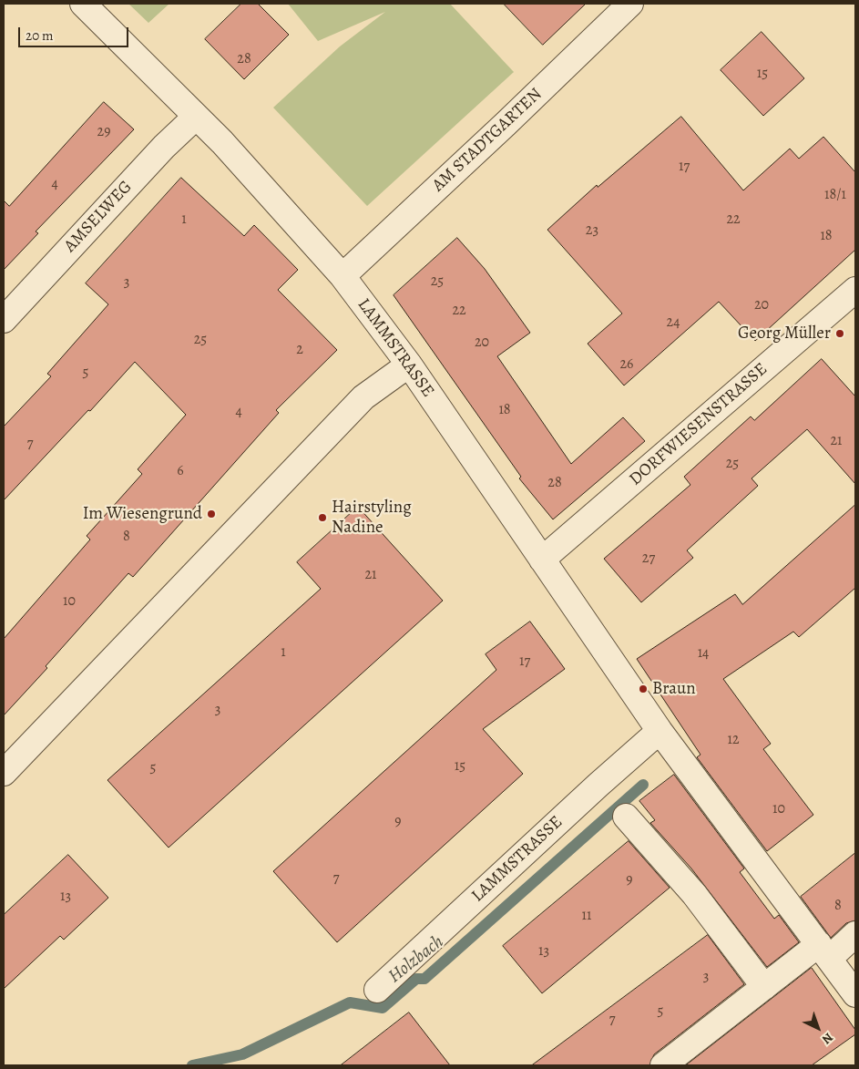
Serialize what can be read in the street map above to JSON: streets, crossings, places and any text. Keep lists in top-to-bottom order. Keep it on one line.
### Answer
{"streets":{"street":["AM STADTGARTEN","AMSELWEG","LAMMSTRASSE","DORFWIESENSTRASSE"]},"crossings":[["AM STADTGARTEN","LAMMSTRASSE"],["AMSELWEG","LAMMSTRASSE"],["LAMMSTRASSE","DORFWIESENSTRASSE"]],"water":["Holzbach"],"places":["Georg Müller","Im Wiesengrund","Hairstyling Nadine","Braun"],"house_numbers":["28","15","29","17","4","18/1","1","22","23","18","25","3","20","22","24","25","20","2","26","5","18","4","21","7","25","6","28","8","27","21","10","1","14","17","3","12","15","5","10","9","7","9","13","8","11","13","3","5","7"],"scale_bar":"20 m","north":"bottom right"}
